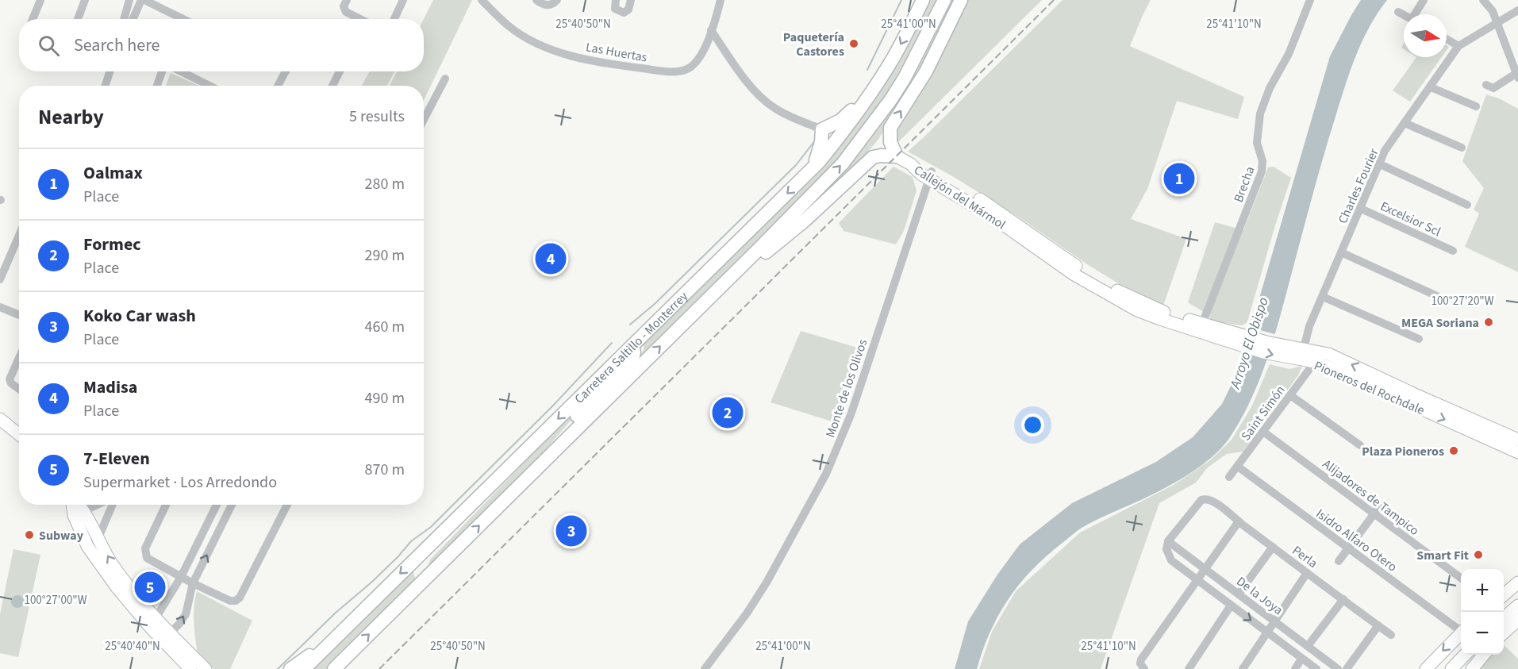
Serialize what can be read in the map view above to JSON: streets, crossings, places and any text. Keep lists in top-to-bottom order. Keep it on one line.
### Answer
{"streets":{"main road":["Carretera Saltillo - Monterrey"],"street":["Las Huertas","Brecha","Charles Fourier","Callejón del Mármol","Excelsior Scl","Pioneros del Rochdale","Monte de los Olivos","Saint Simón","Alijadores de Tampico","Isidro Alfaro Otero","Perla","De la Joya"]},"crossings":[["Brecha","Callejón del Mármol"],["Charles Fourier","Excelsior Scl"],["Charles Fourier","Pioneros del Rochdale"],["Callejón del Mármol","Pioneros del Rochdale"],["Callejón del Mármol","Monte de los Olivos"],["Pioneros del Rochdale","Saint Simón"],["Saint Simón","Alijadores de Tampico"],["Saint Simón","Isidro Alfaro Otero"],["Perla","De la Joya"]],"water":["Arroyo El Obispo"],"places":["Paquetería Castores","MEGA Soriana","Plaza Pioneros","Subway","Smart Fit"],"north":"right","page":{"search":"Search here","heading":["Nearby","5 results"],"list":[{"mark":"1","name":"Oalmax","note":"Place","value":"280 m"},{"mark":"2","name":"Formec","note":"Place","value":"290 m"},{"mark":"3","name":"Koko Car wash","note":"Place","value":"460 m"},{"mark":"4","name":"Madisa","note":"Place","value":"490 m"},{"mark":"5","name":"7-Eleven","note":"Supermarket · Los Arredondo","value":"870 m"}],"pins":["1","4","2","3","5"],"map_buttons":["+","−"]},"coordinates":["25°40'50\"N","25°41'00\"N","25°41'10\"N","100°27'20\"W","100°27'00\"W","25°40'40\"N"]}
